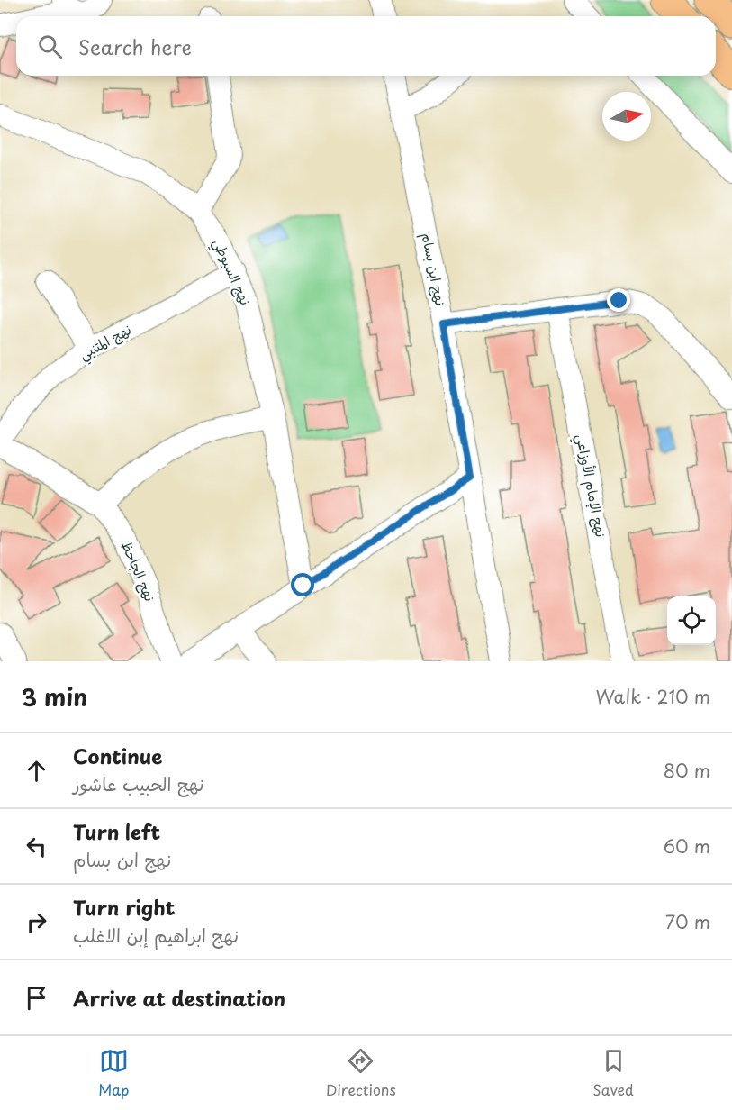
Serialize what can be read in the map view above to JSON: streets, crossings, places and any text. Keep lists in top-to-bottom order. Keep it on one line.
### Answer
{"streets":{"street":["نهج ابن بسام","نهج السيوطي","نهج المتنبي","نهج الإمام الأوزاعي","نهج الجاحظ"]},"crossings":[["نهج السيوطي","نهج المتنبي"]],"north":"right","page":{"search":"Search here","heading":["3 min","Walk · 210 m"],"list":[["Continue","نهج الحبيب عاشور","80 m"],["Turn left","نهج ابن بسام","60 m"],["Turn right","نهج ابراهيم إبن الاغلب","70 m"],"Arrive at destination"],"nav":["Map","Directions","Saved"]}}
